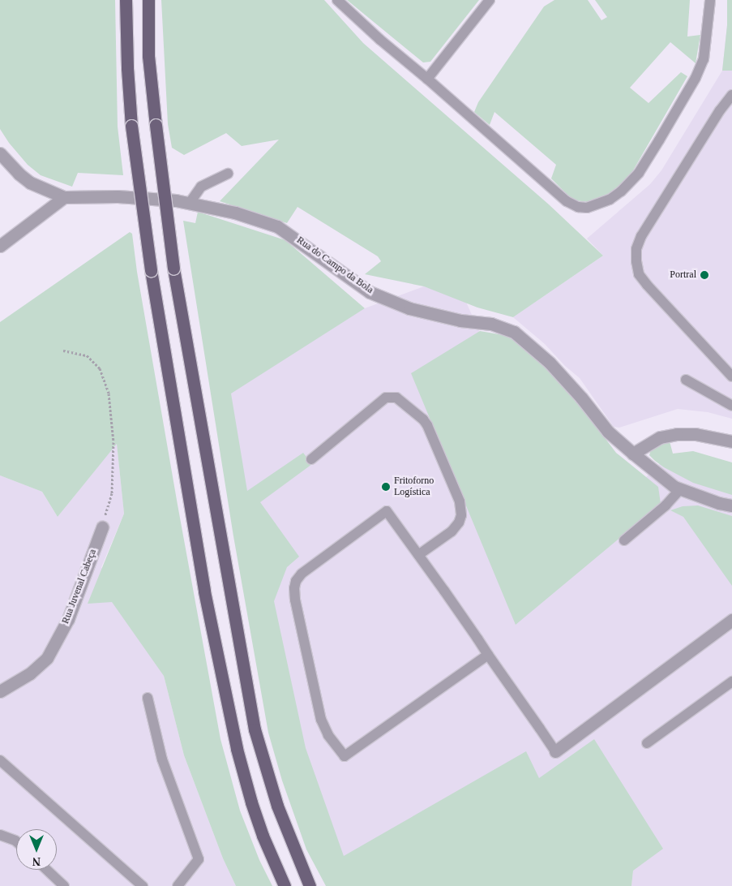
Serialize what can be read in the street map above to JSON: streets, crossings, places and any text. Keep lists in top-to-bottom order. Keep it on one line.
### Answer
{"streets":{"street":["Rua do Campo da Bola","Rua Juvenal Cabeça"]},"places":["Portral","Fritoforno Logística"],"north":"bottom"}
